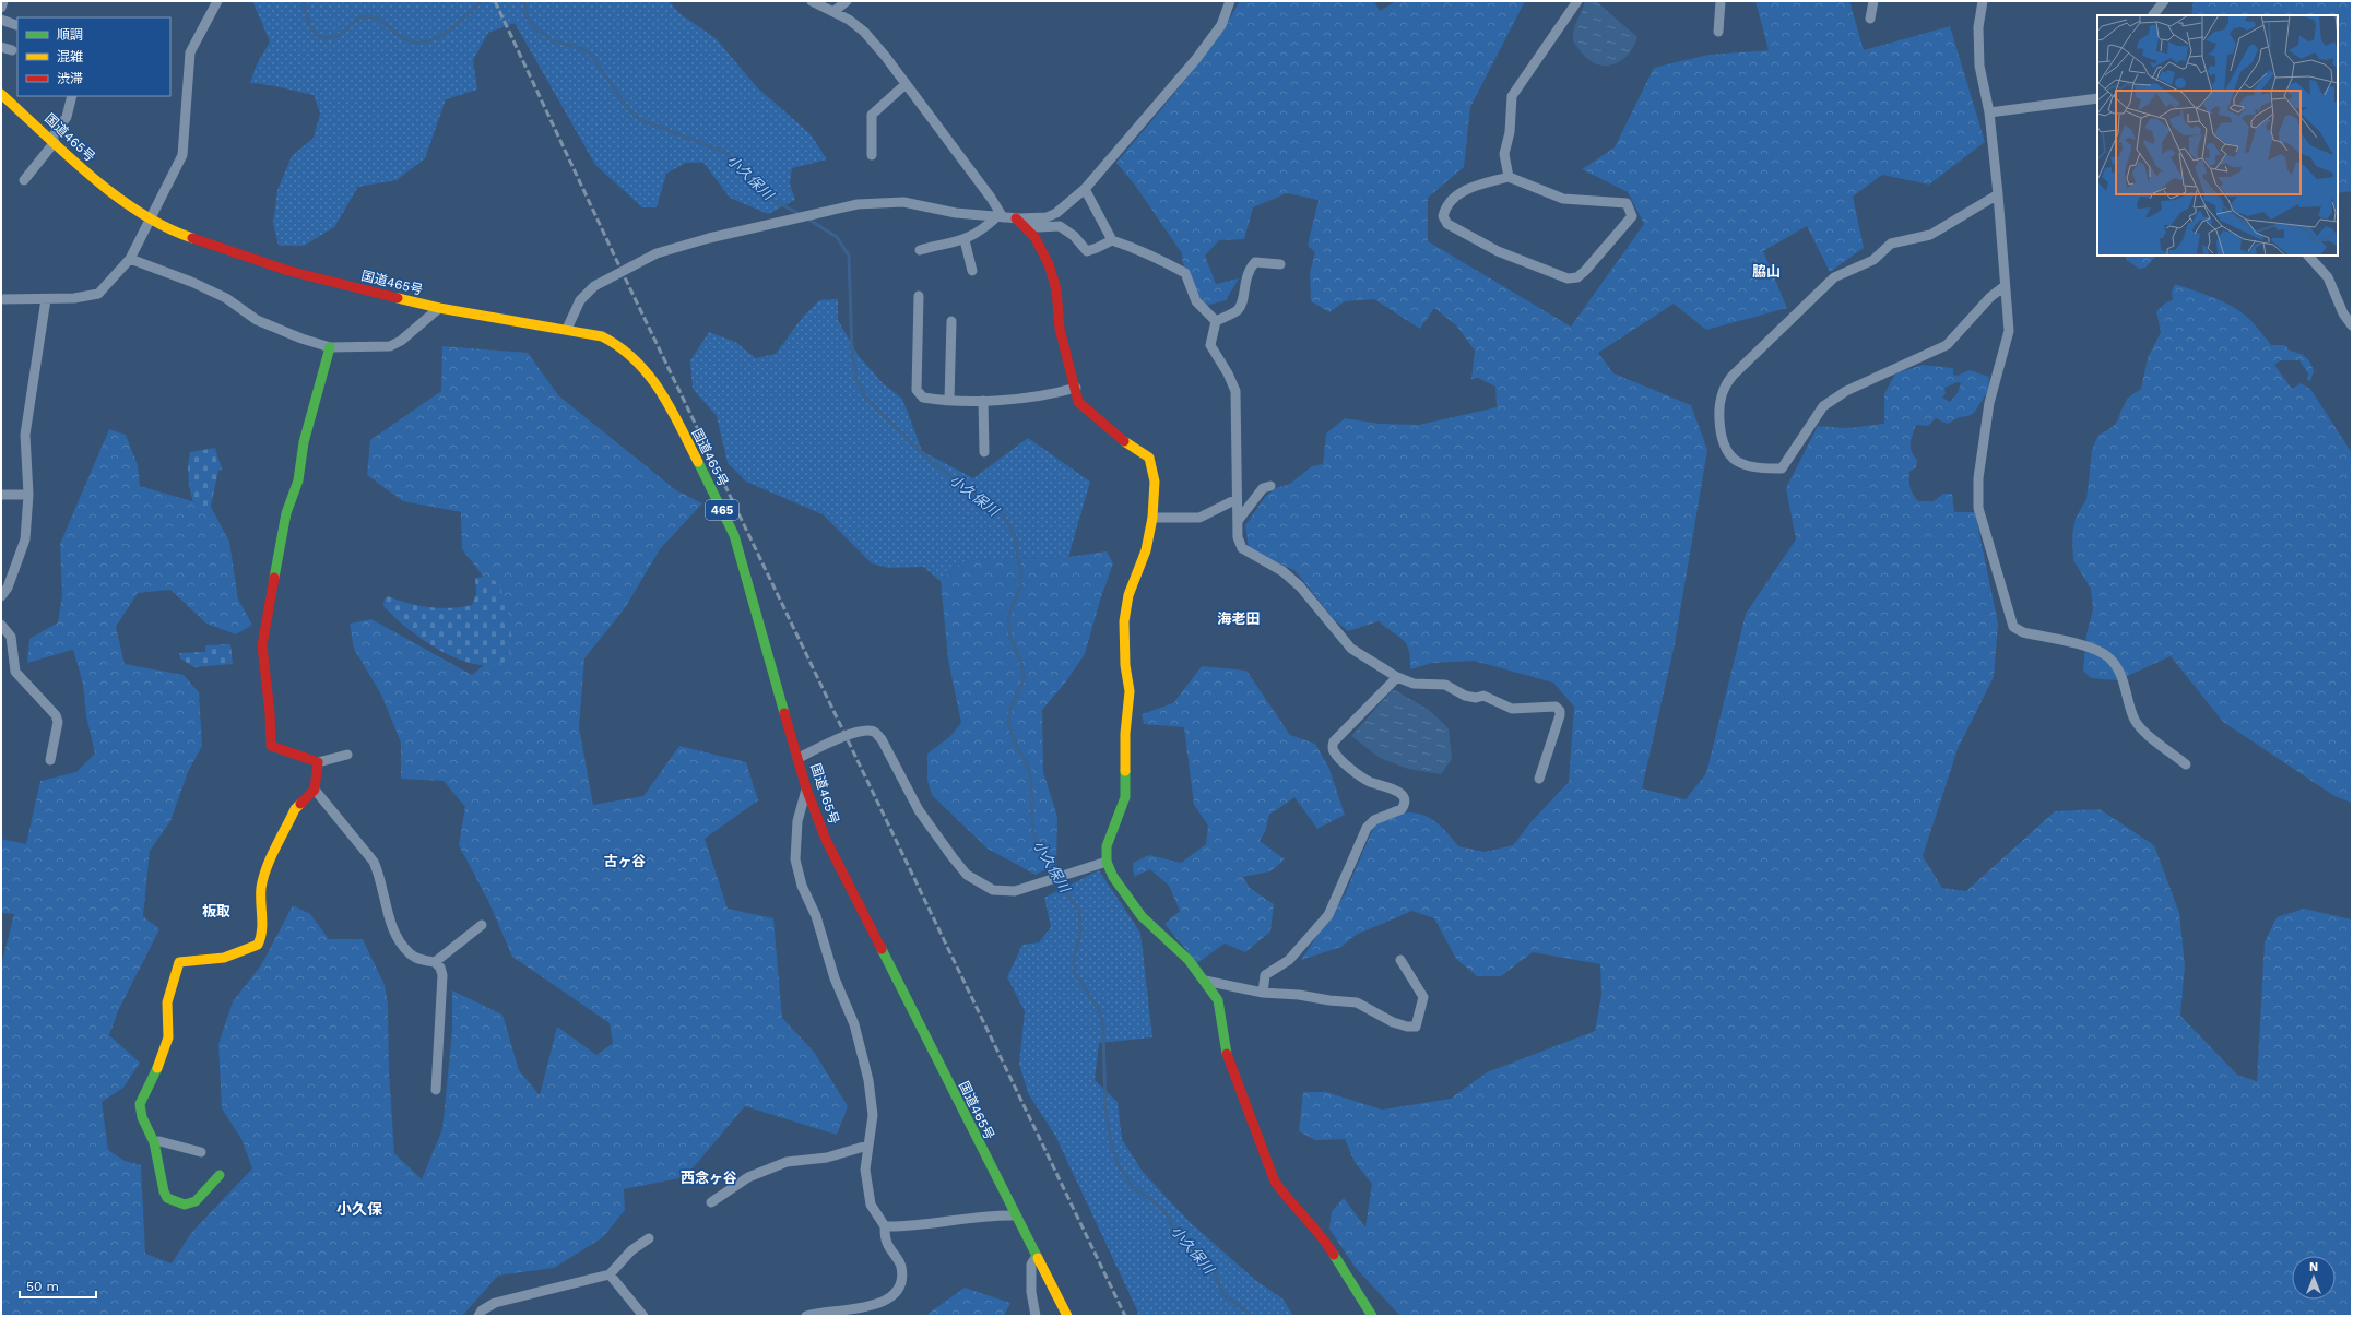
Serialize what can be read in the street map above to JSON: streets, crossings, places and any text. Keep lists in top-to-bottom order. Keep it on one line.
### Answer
{"streets":{"main road":["国道465号","465"]},"districts":["脇山","海老田","古ヶ谷","板取","西念ヶ谷","小久保"],"water":["小久保川"],"legend":["順調","混雑","渋滞"],"scale_bar":"50 m","north":"top"}
